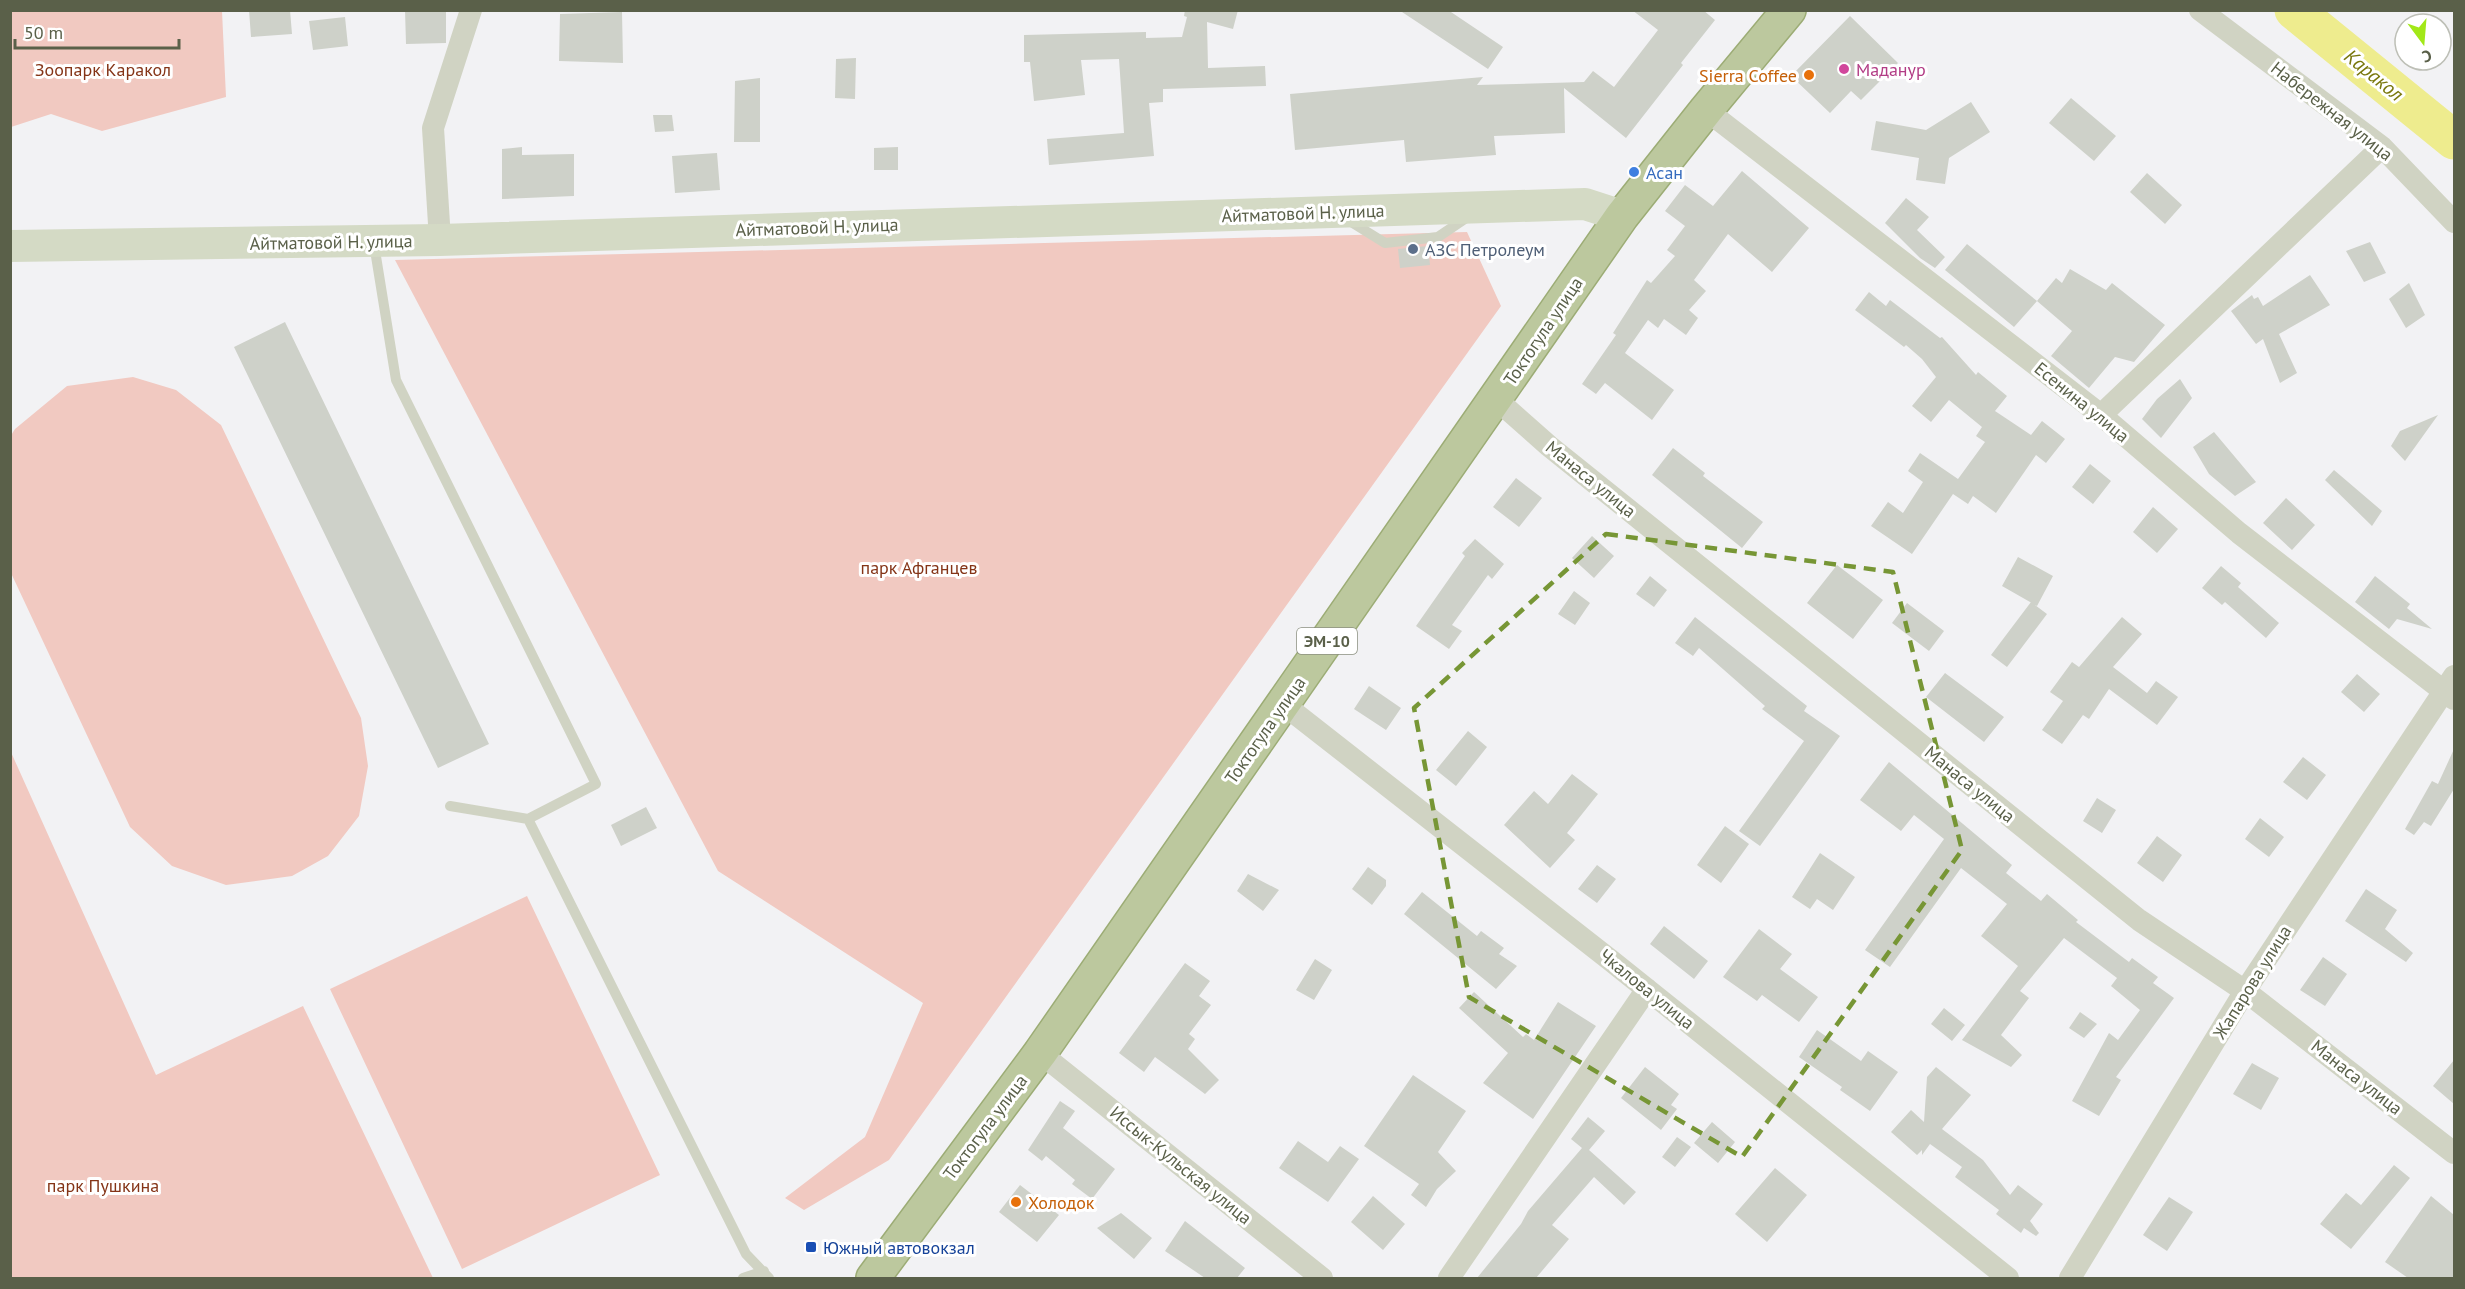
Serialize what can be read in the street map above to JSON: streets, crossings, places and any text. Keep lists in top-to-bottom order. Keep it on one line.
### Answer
{"streets":{"highway":["Токтогула улица","ЭМ-10"],"main road":["Айтматовой Н. улица"],"street":["Набережная улица","Есенина улица","Манаса улица","Жапарова улица","Чкалова улица","Иссык-Кульская улица"]},"crossings":[["Айтматовой Н. улица","Токтогула улица"],["Токтогула улица","Есенина улица"],["Токтогула улица","Манаса улица"],["Токтогула улица","Чкалова улица"],["Токтогула улица","Иссык-Кульская улица"],["Есенина улица","Жапарова улица"],["Манаса улица","Жапарова улица"]],"water":["Каракол"],"parks":["Зоопарк Каракол","парк Афганцев","парк Пушкина"],"places":{"other":["Маданур","Sierra Coffee","Асан","АЗС Петролеум","Холодок"],"transit":["Южный автовокзал"]},"scale_bar":"50 m","north":"bottom"}
